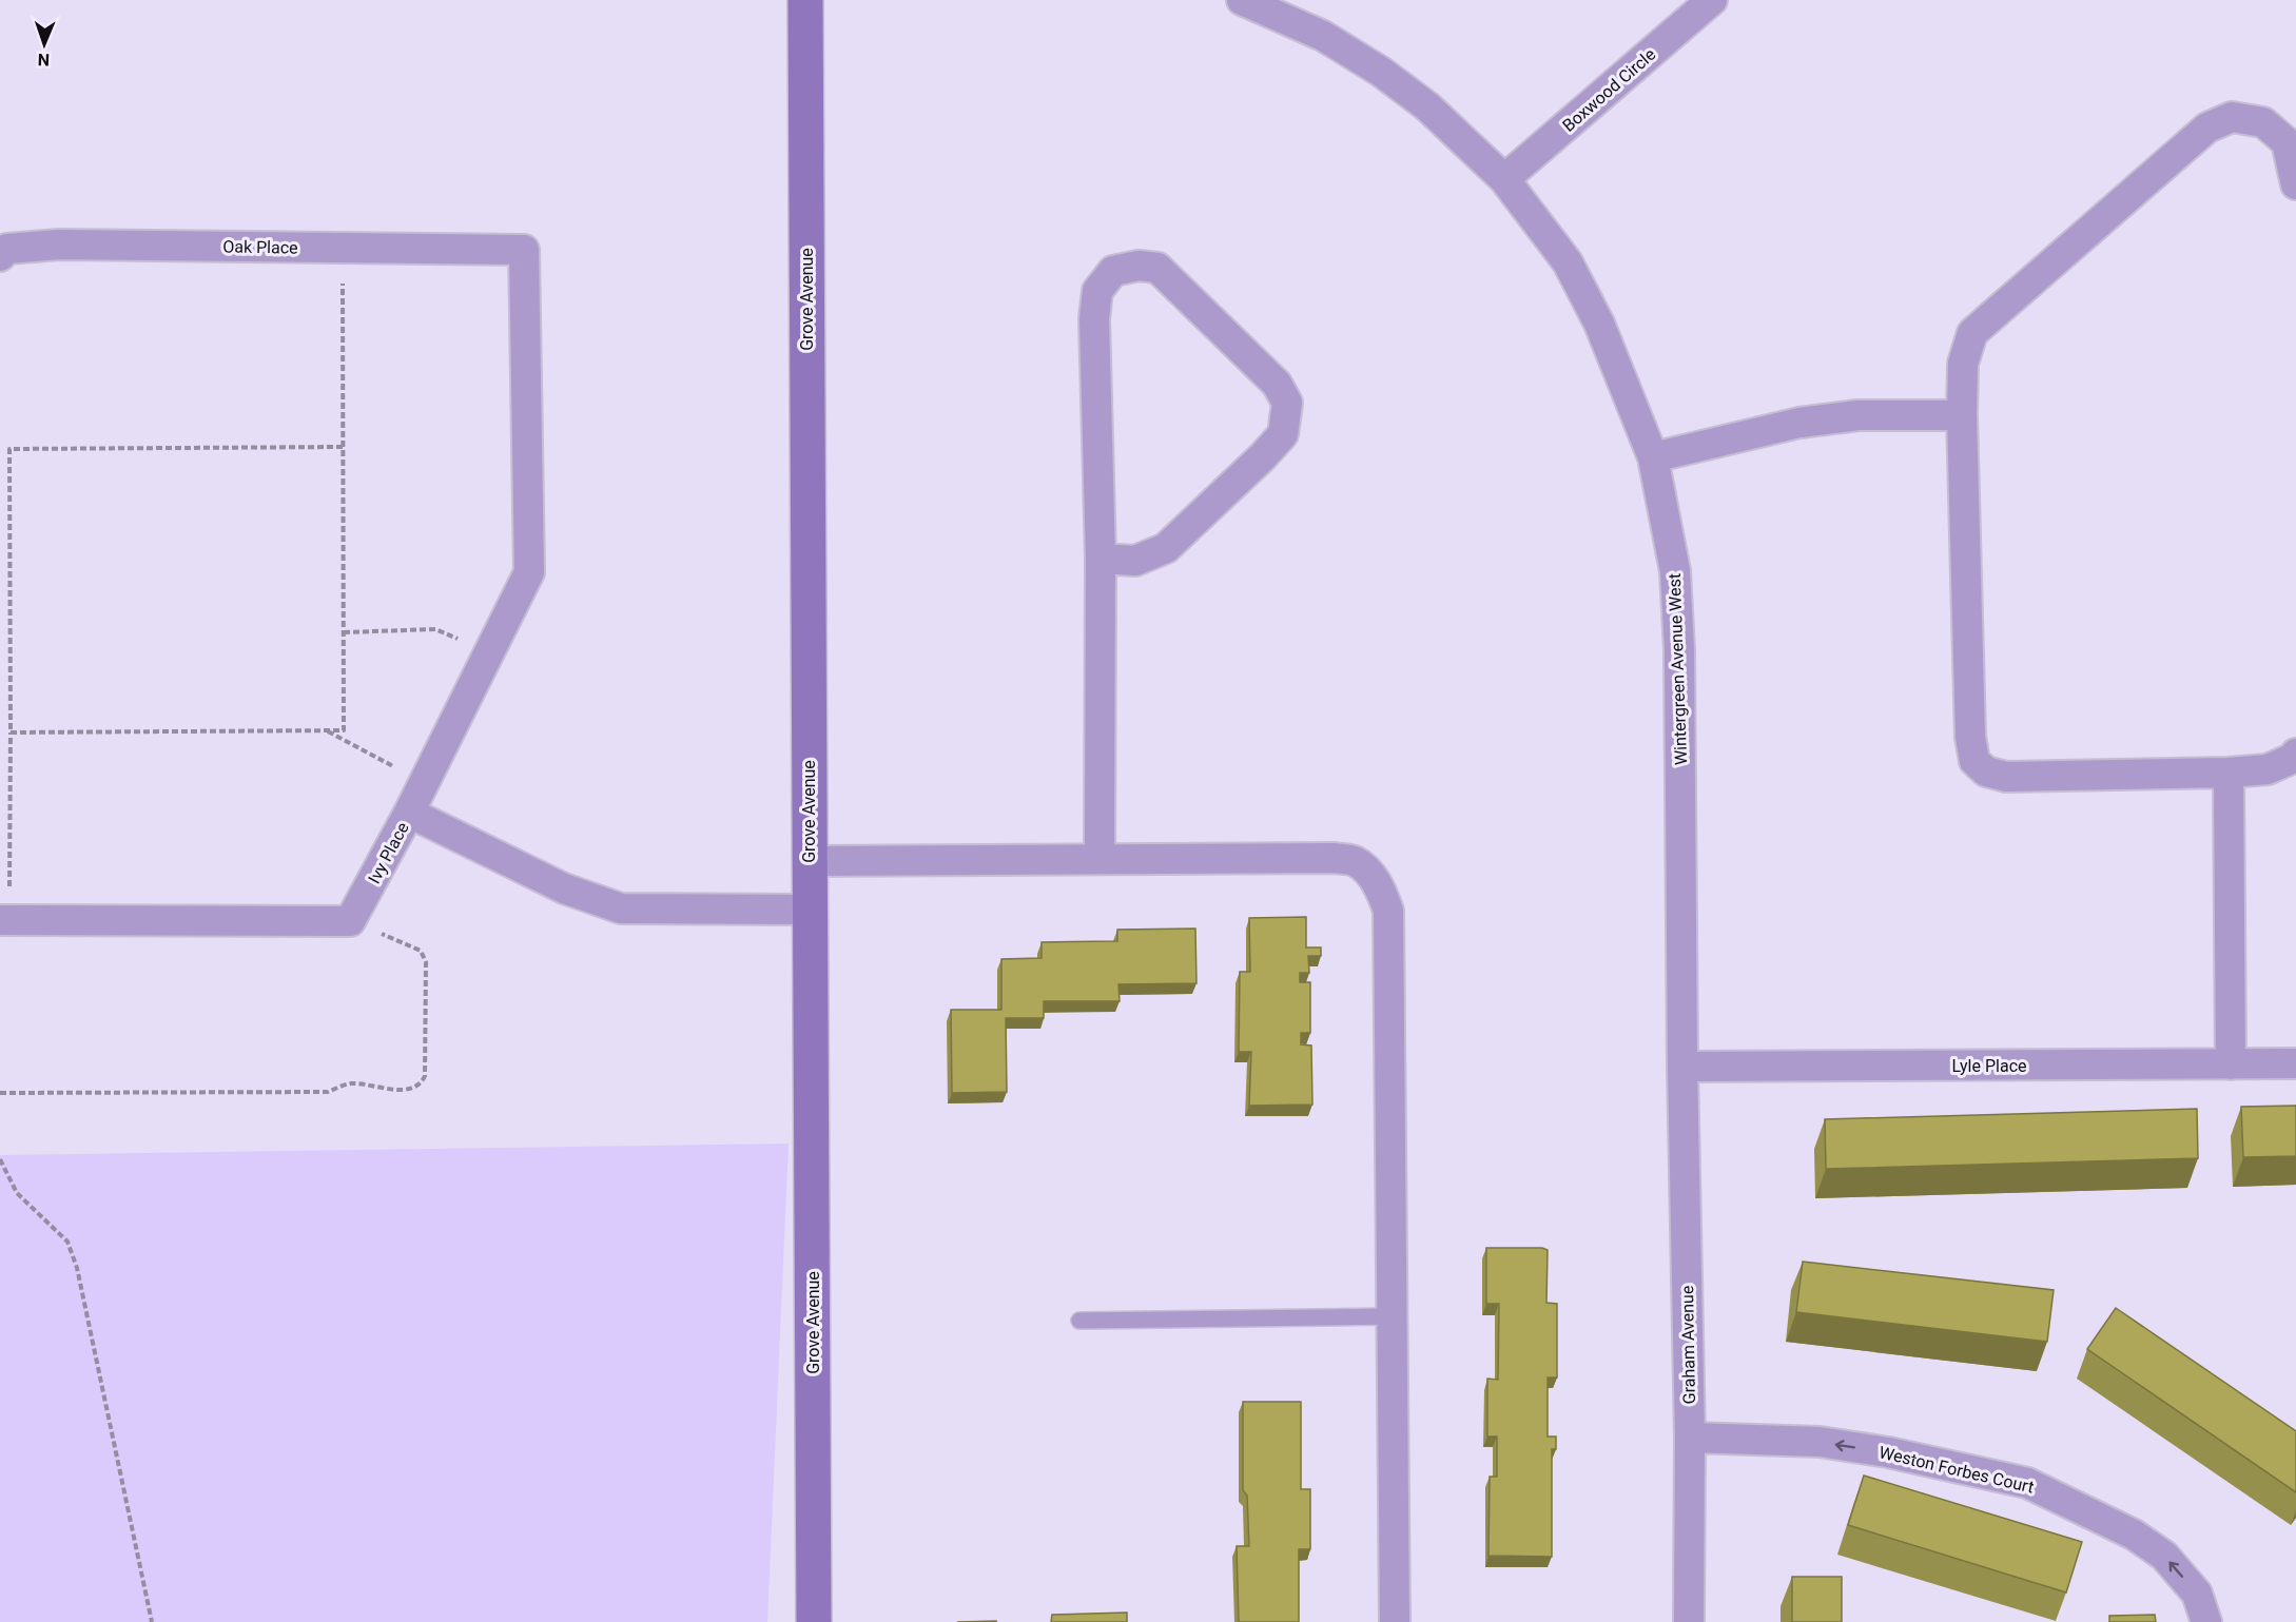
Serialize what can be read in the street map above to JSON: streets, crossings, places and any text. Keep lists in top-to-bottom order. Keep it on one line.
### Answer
{"streets":{"street":["Boxwood Circle","Oak Place","Grove Avenue","Wintergreen Avenue West","Ivy Place","Lyle Place","Graham Avenue","Weston Forbes Court"]},"crossings":[["Boxwood Circle","Wintergreen Avenue West"],["Grove Avenue","Ivy Place"],["Wintergreen Avenue West","Lyle Place"],["Wintergreen Avenue West","Graham Avenue"],["Lyle Place","Graham Avenue"],["Graham Avenue","Weston Forbes Court"]],"one_way":["Weston Forbes Court"],"north":"bottom"}
